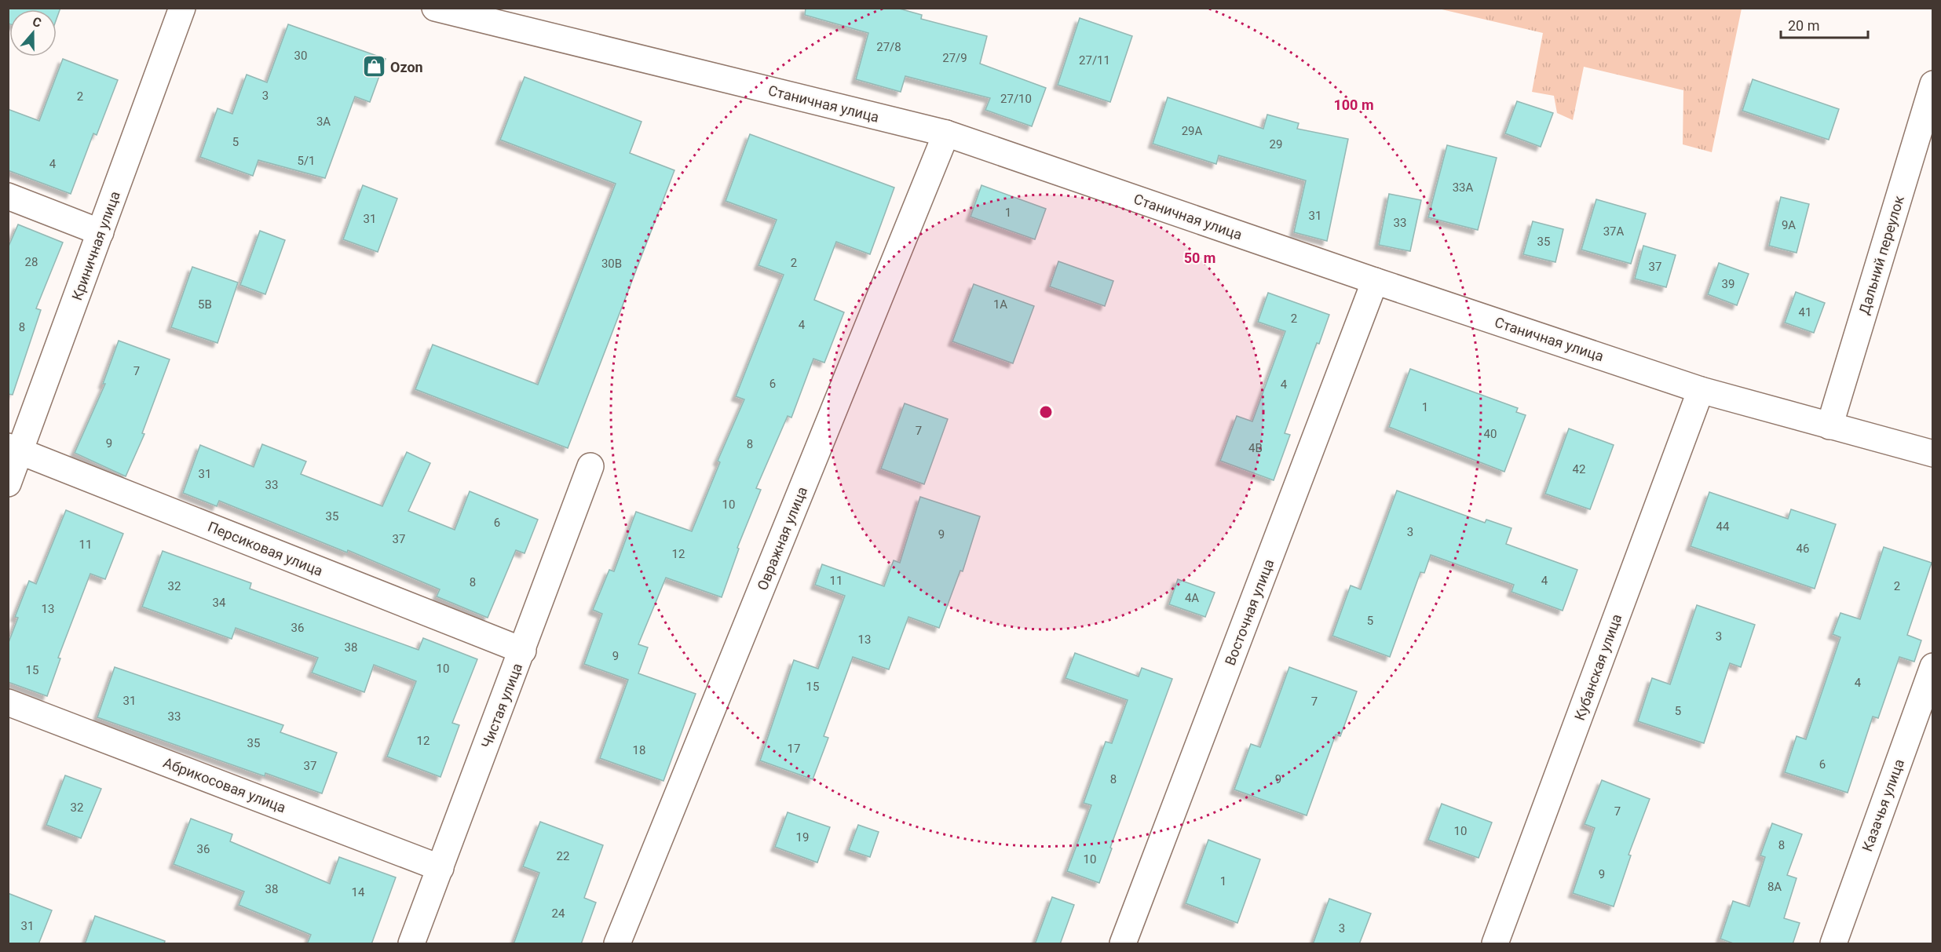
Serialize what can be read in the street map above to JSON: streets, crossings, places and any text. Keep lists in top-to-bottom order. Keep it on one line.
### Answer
{"streets":{"street":["Станичная улица","Криничная улица","Дальний переулок","Овражная улица","Персиковая улица","Восточная улица","Кубанская улица","Чистая улица","Абрикосовая улица","Казачья улица"]},"crossings":[["Станичная улица","Дальний переулок"],["Станичная улица","Овражная улица"],["Станичная улица","Восточная улица"],["Станичная улица","Кубанская улица"],["Криничная улица","Персиковая улица"],["Персиковая улица","Чистая улица"],["Чистая улица","Абрикосовая улица"]],"places":{"shop":["Ozon"]},"house_numbers":["27/8","30","27/9","27/11","3","2","27/10","3А","29А","5","29","5/1","4","33А","1","31","31","33","9А","37А","35","28","2","30В","37","39","5В","1А","41","2","4","8","7","6","4","1","7","40","9","8","4В","42","31","33","10","35","6","44","3","9","37","11","46","12","11","4","8","32","2","4А","34","13","5","36","3","13","38","9","10","15","4","15","31","7","5","33","12","35","17","18","6","37","8","9","32","7","10","19","8","36","22","10","9","1","8А","38","14","24","31","3"],"scale_bar":"20 m","north":"top","rings":["100 m","50 m"]}
